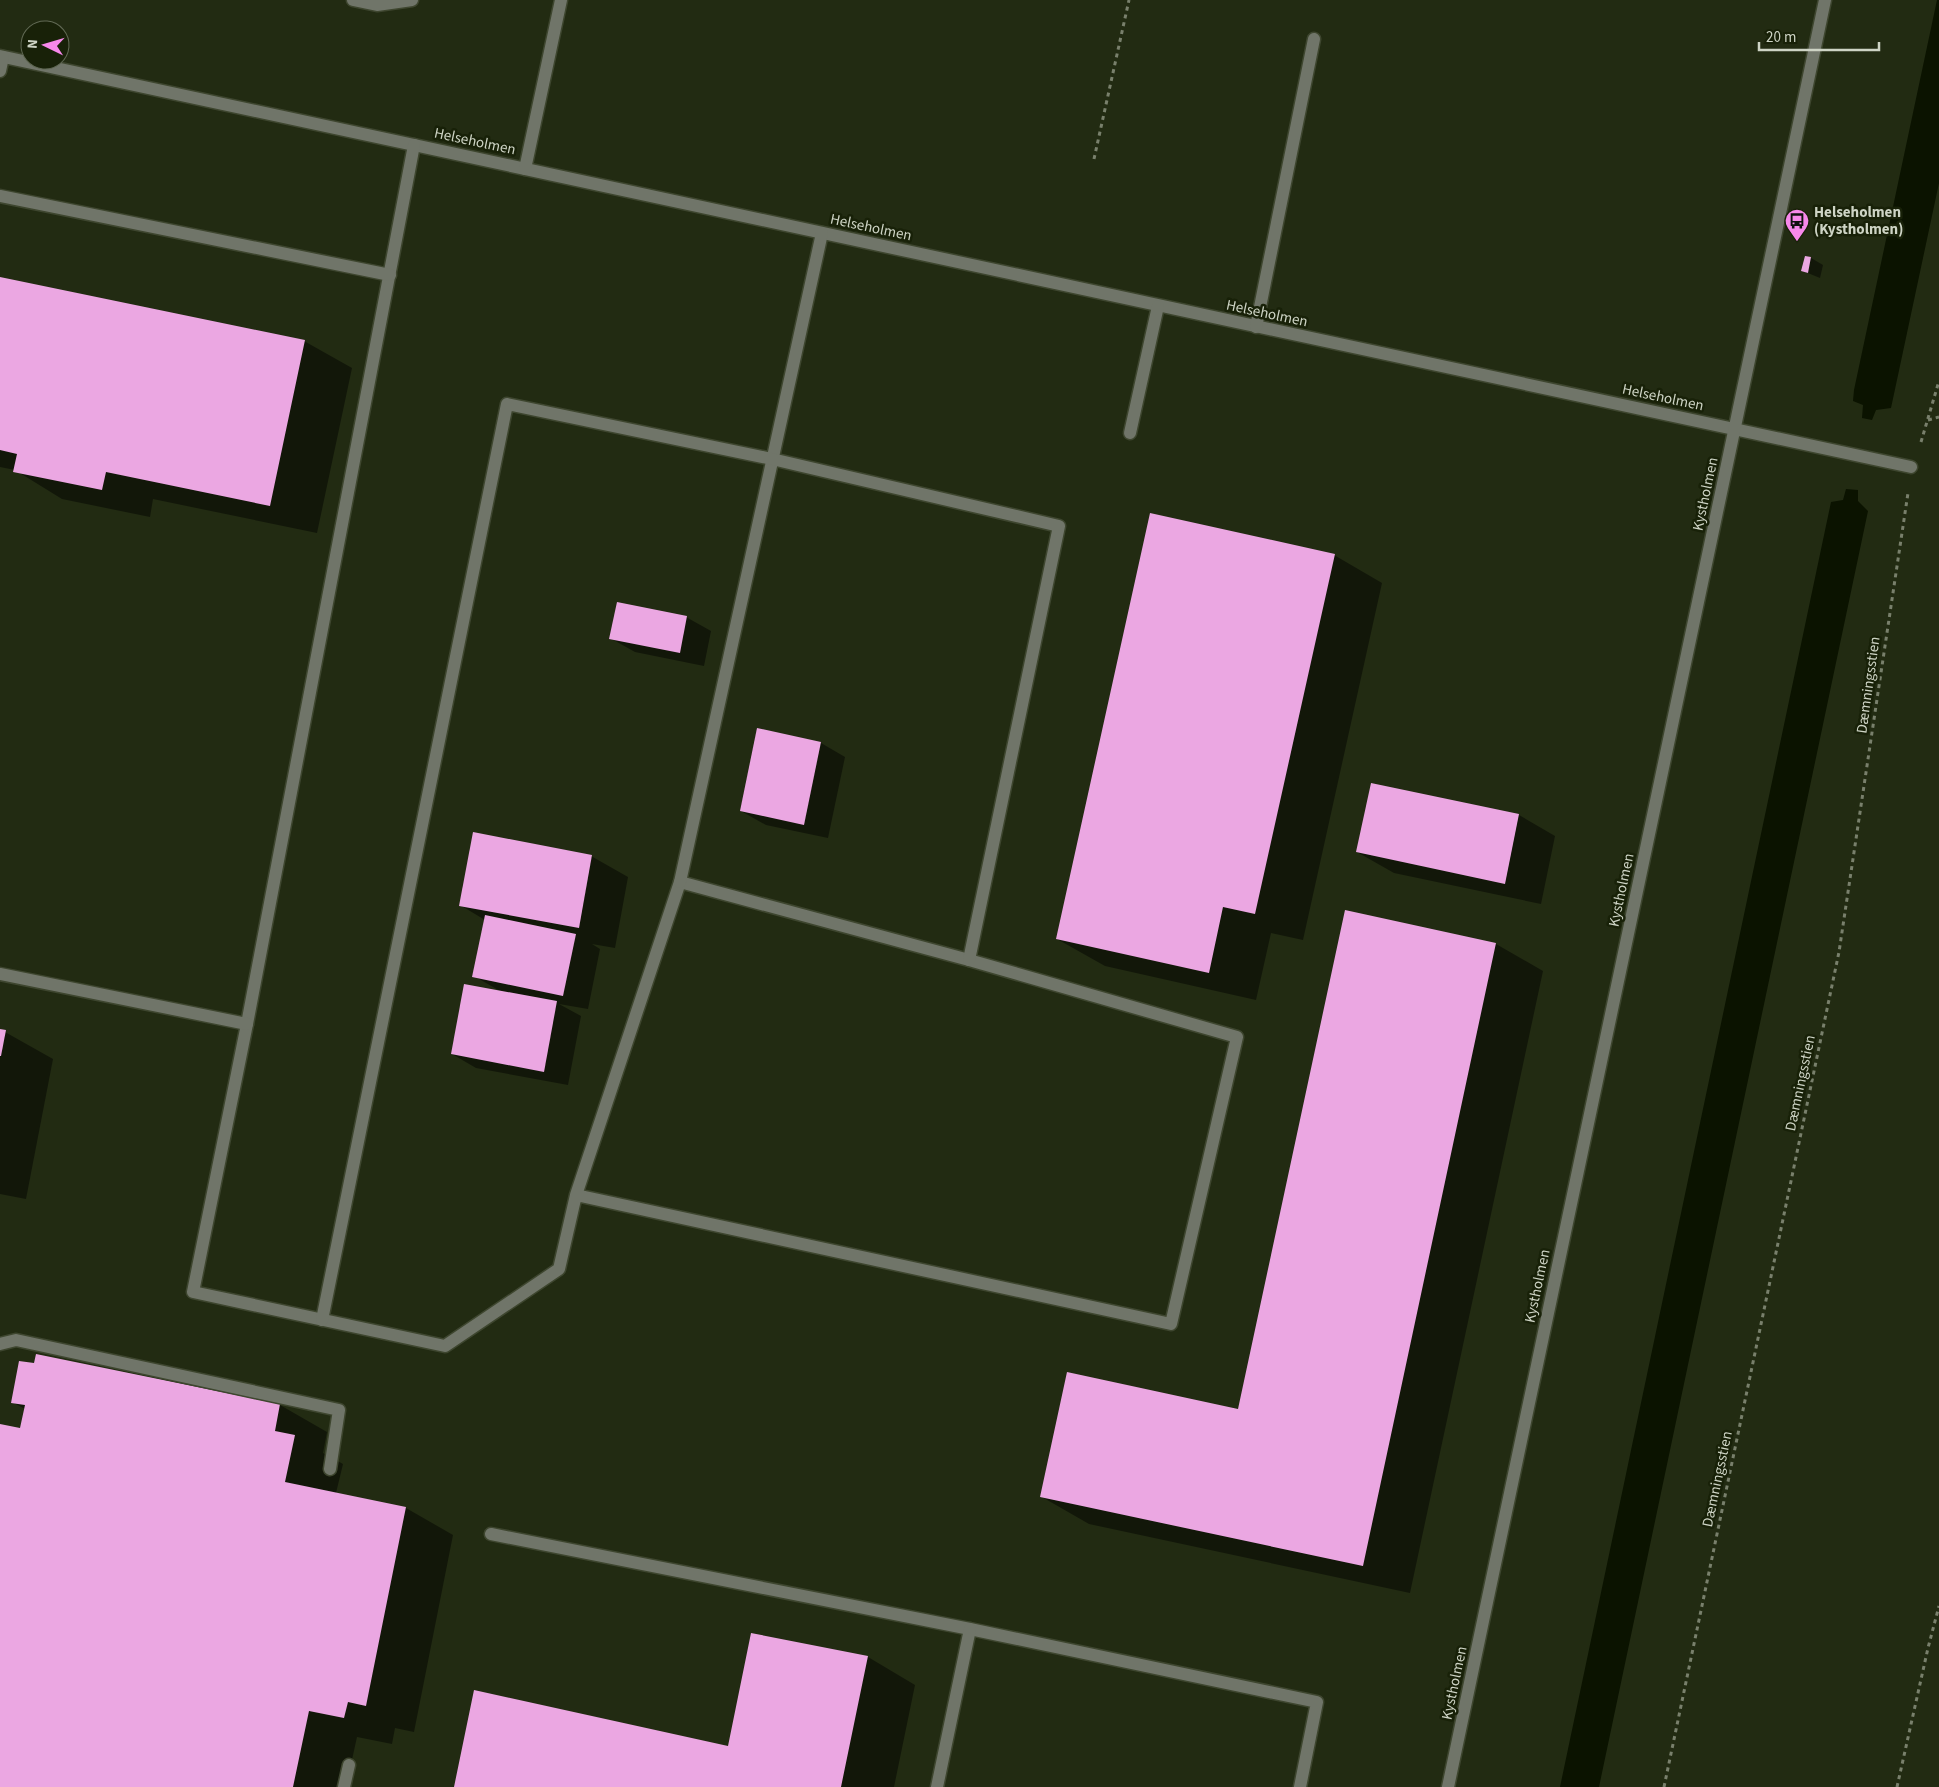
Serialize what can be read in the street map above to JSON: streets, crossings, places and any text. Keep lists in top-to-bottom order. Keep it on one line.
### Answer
{"streets":{"street":["Helseholmen","Kystholmen"],"path":["Dæmningsstien"]},"crossings":[["Helseholmen","Kystholmen"],["Helseholmen","Dæmningsstien"]],"places":{"bus stop":["Helseholmen (Kystholmen)"]},"scale_bar":"20 m","north":"left"}
